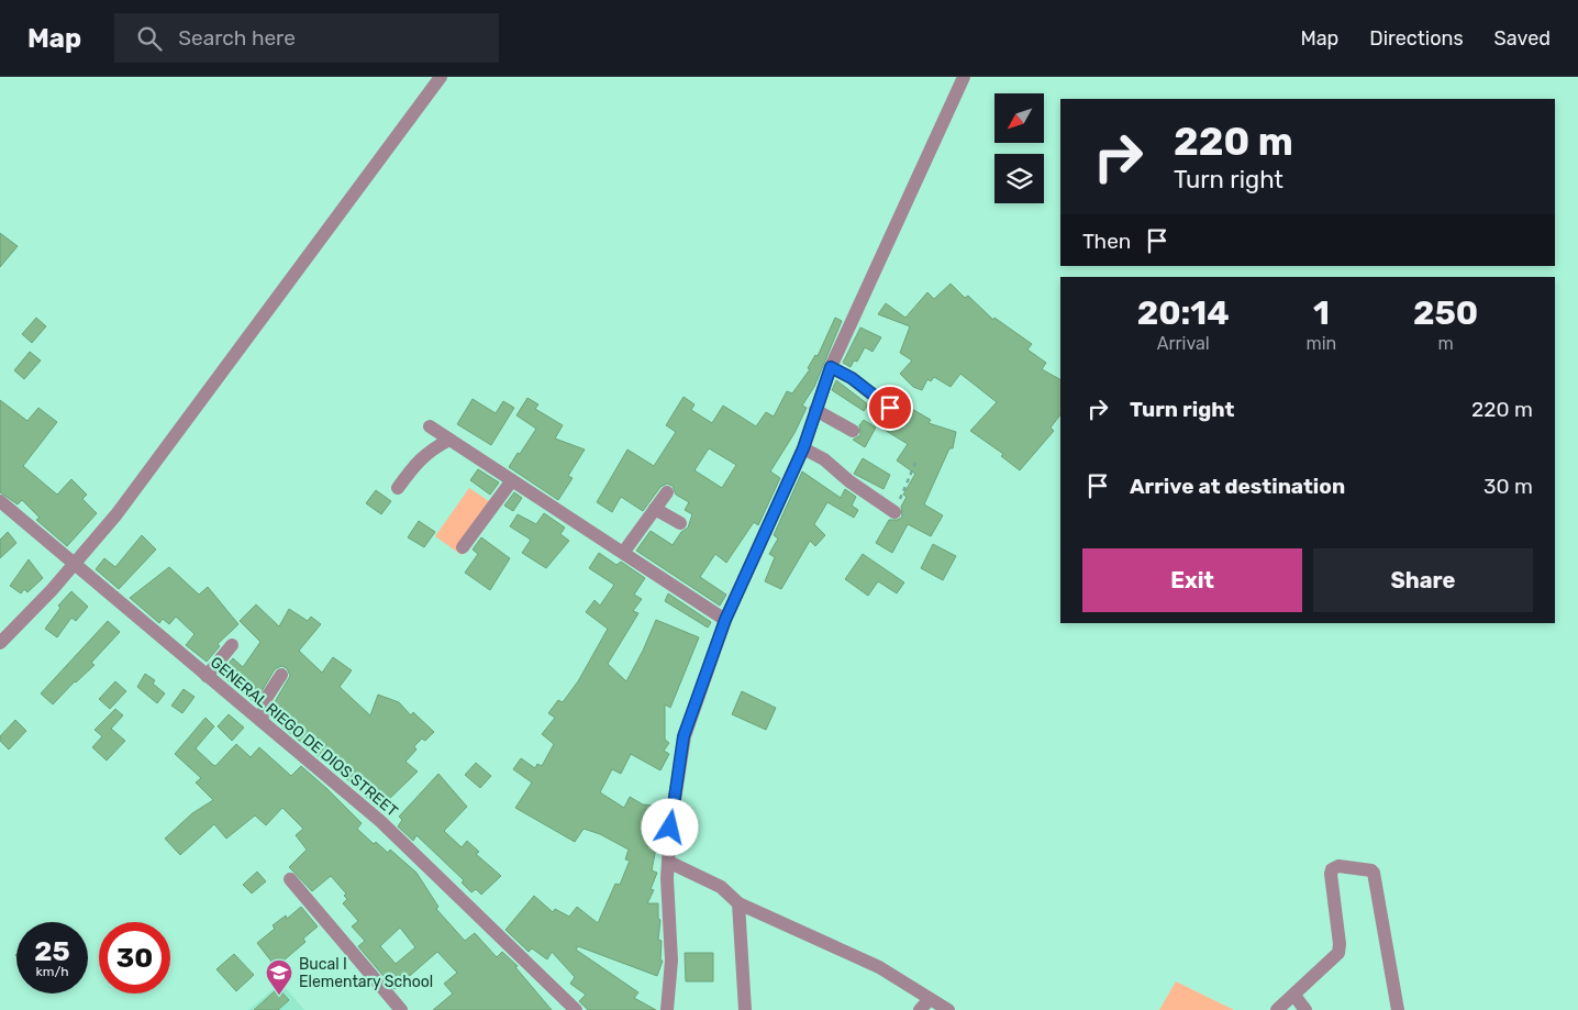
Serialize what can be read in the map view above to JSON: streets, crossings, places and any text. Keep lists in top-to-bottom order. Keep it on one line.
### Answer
{"streets":{"street":["GENERAL RIEGO DE DIOS STREET"]},"places":{"school or university":["Bucal I Elementary School"]},"north":"bottom left","page":{"header":"Map","search":"Search here","nav":["Map","Directions","Saved"],"turn":["220 m","Turn right"],"then":"Then","eta":["20:14","Arrival","1","min","250","m"],"list":[{"name":"Turn right","value":"220 m"},{"name":"Arrive at destination","value":"30 m"}],"buttons":["Exit","Share"],"speed":"25 km/h","limit":"30"}}
